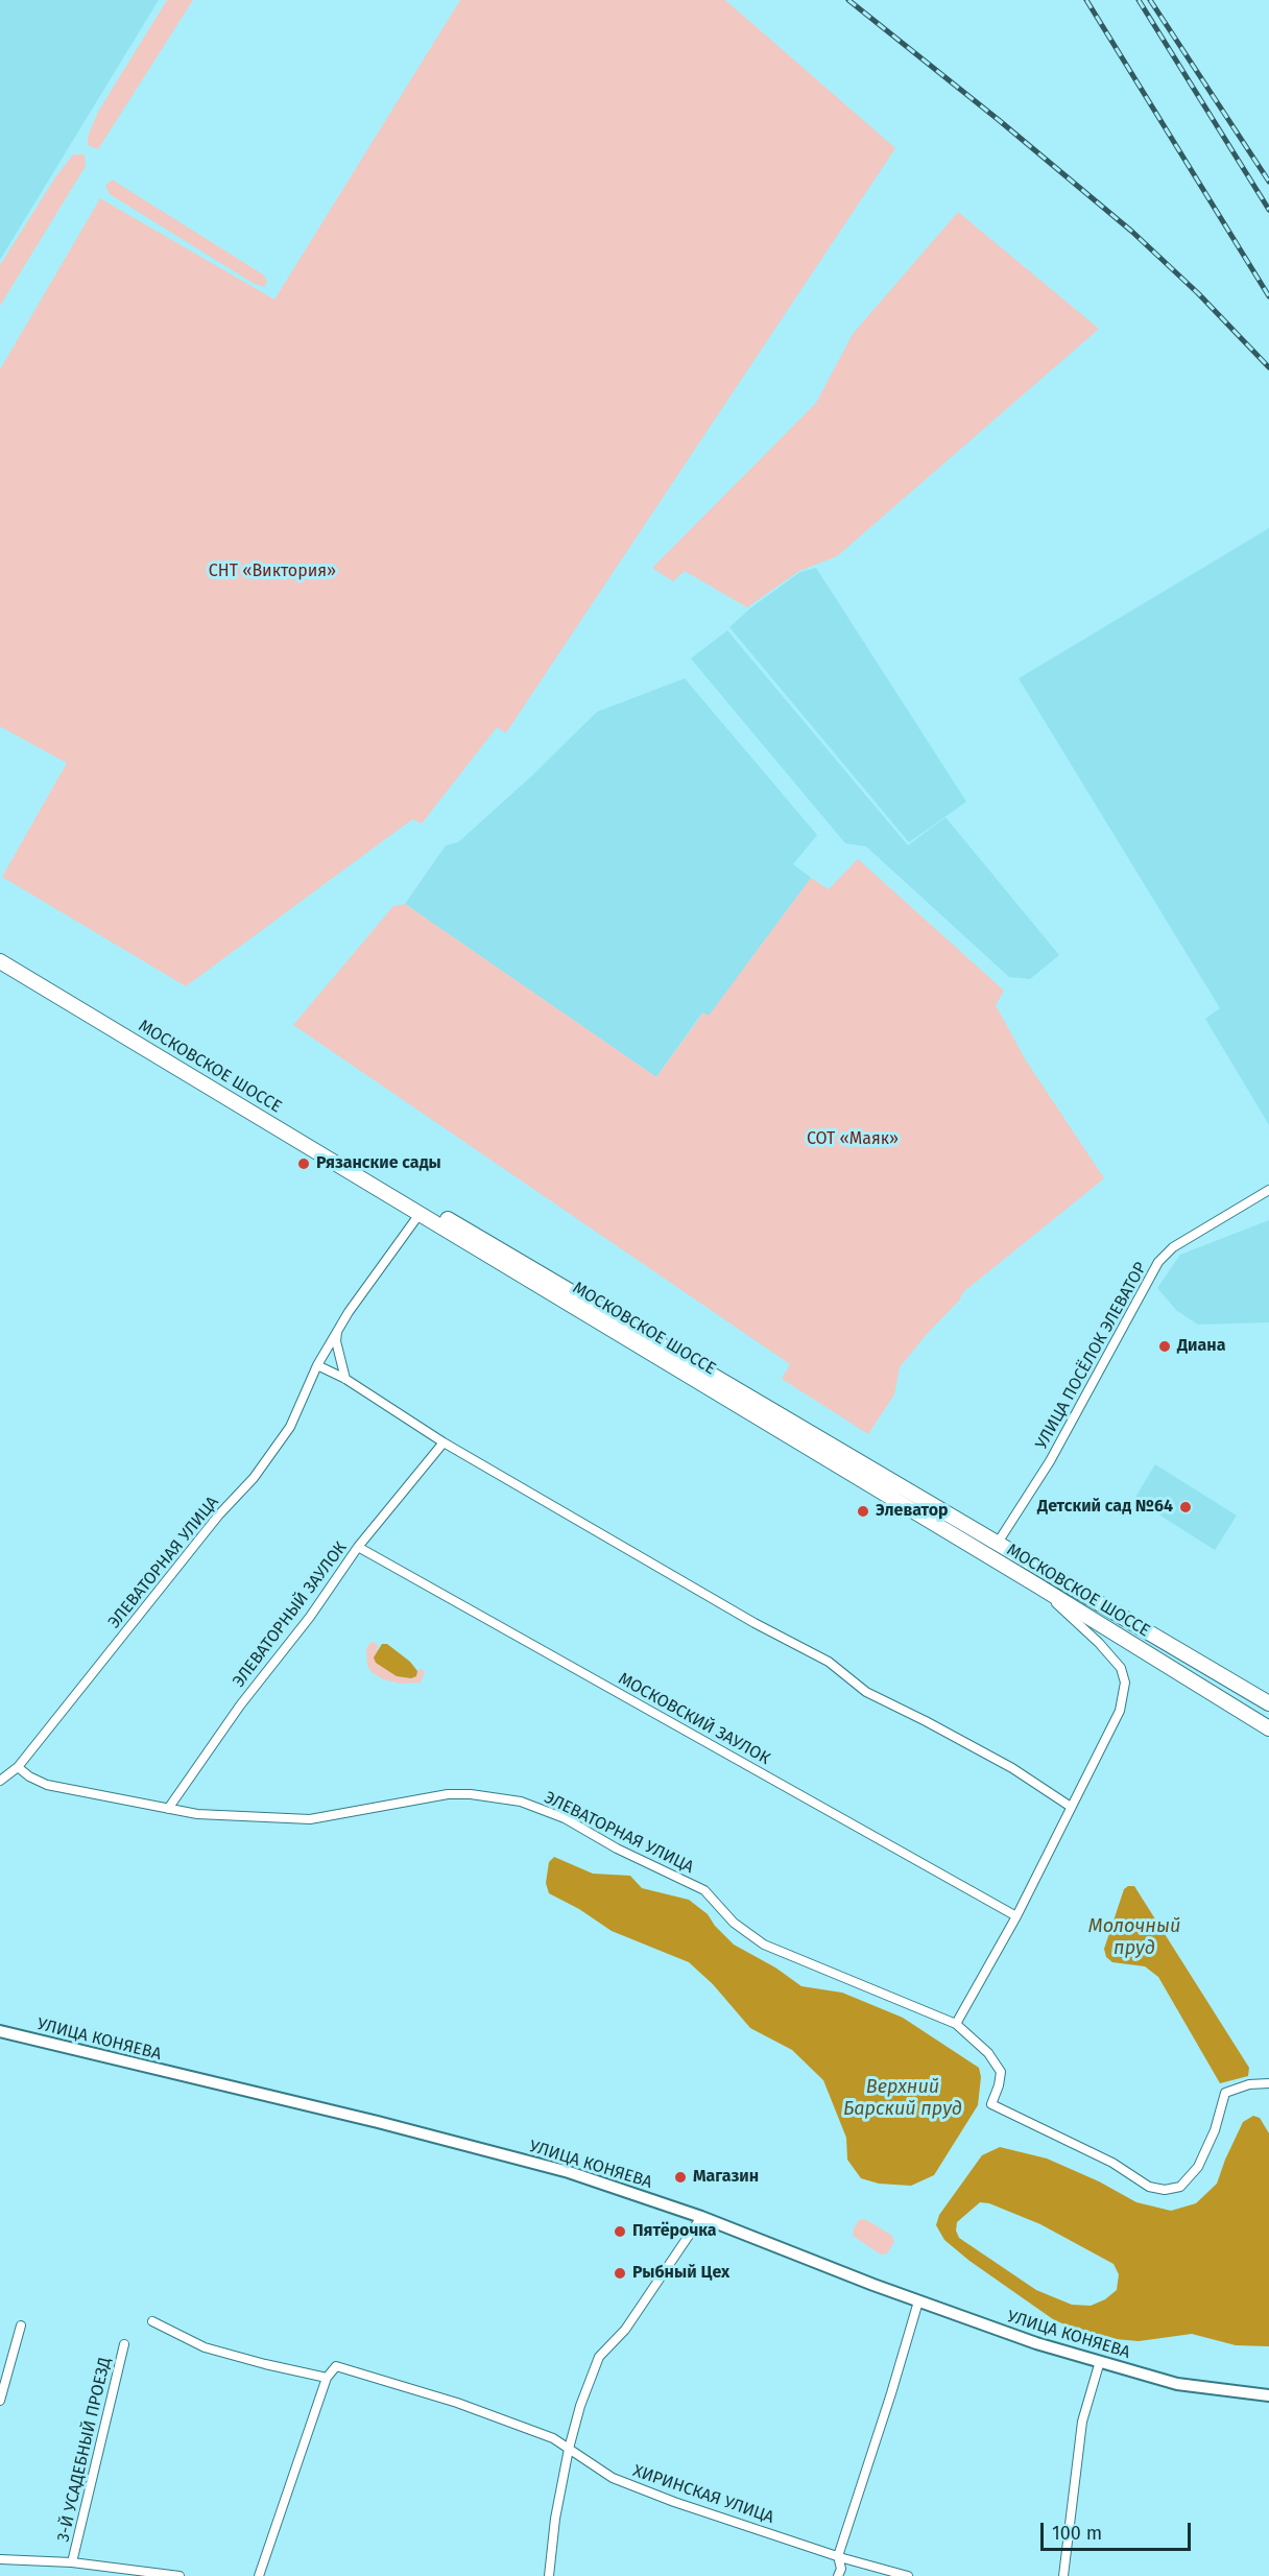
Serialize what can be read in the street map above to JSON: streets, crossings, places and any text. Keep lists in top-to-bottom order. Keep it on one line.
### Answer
{"streets":{"highway":["МОСКОВСКОЕ ШОССЕ"],"street":["УЛИЦА ПОСЁЛОК ЭЛЕВАТОР","ЭЛЕВАТОРНАЯ УЛИЦА","ЭЛЕВАТОРНЫЙ ЗАУЛОК","МОСКОВСКИЙ ЗАУЛОК","УЛИЦА КОНЯЕВА","3-Й УСАДЕБНЫЙ ПРОЕЗД","ХИРИНСКАЯ УЛИЦА"]},"crossings":[["МОСКОВСКОЕ ШОССЕ","УЛИЦА ПОСЁЛОК ЭЛЕВАТОР"],["МОСКОВСКОЕ ШОССЕ","ЭЛЕВАТОРНАЯ УЛИЦА"],["ЭЛЕВАТОРНАЯ УЛИЦА","ЭЛЕВАТОРНЫЙ ЗАУЛОК"],["ЭЛЕВАТОРНЫЙ ЗАУЛОК","МОСКОВСКИЙ ЗАУЛОК"]],"water":["Молочный пруд","Верхний Барский пруд"],"parks":["СНТ «Виктория»","СОТ «Маяк»"],"places":["Рязанские сады","Диана","Детский сад №64","Элеватор","Магазин","Пятёрочка","Рыбный Цех"],"scale_bar":"100 m"}
